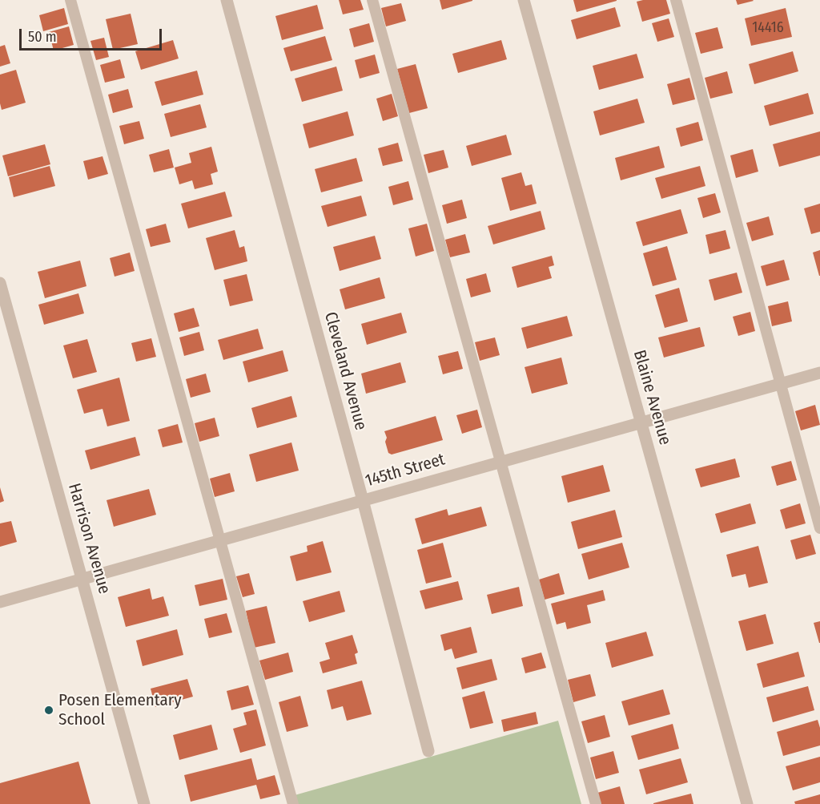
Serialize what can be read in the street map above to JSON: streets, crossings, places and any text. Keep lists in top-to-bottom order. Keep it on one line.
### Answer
{"streets":{"street":["Cleveland Avenue","Blaine Avenue","145th Street","Harrison Avenue"]},"crossings":[["Cleveland Avenue","145th Street"],["Blaine Avenue","145th Street"],["145th Street","Harrison Avenue"]],"places":["Posen Elementary School"],"house_numbers":["14416"],"scale_bar":"50 m"}
